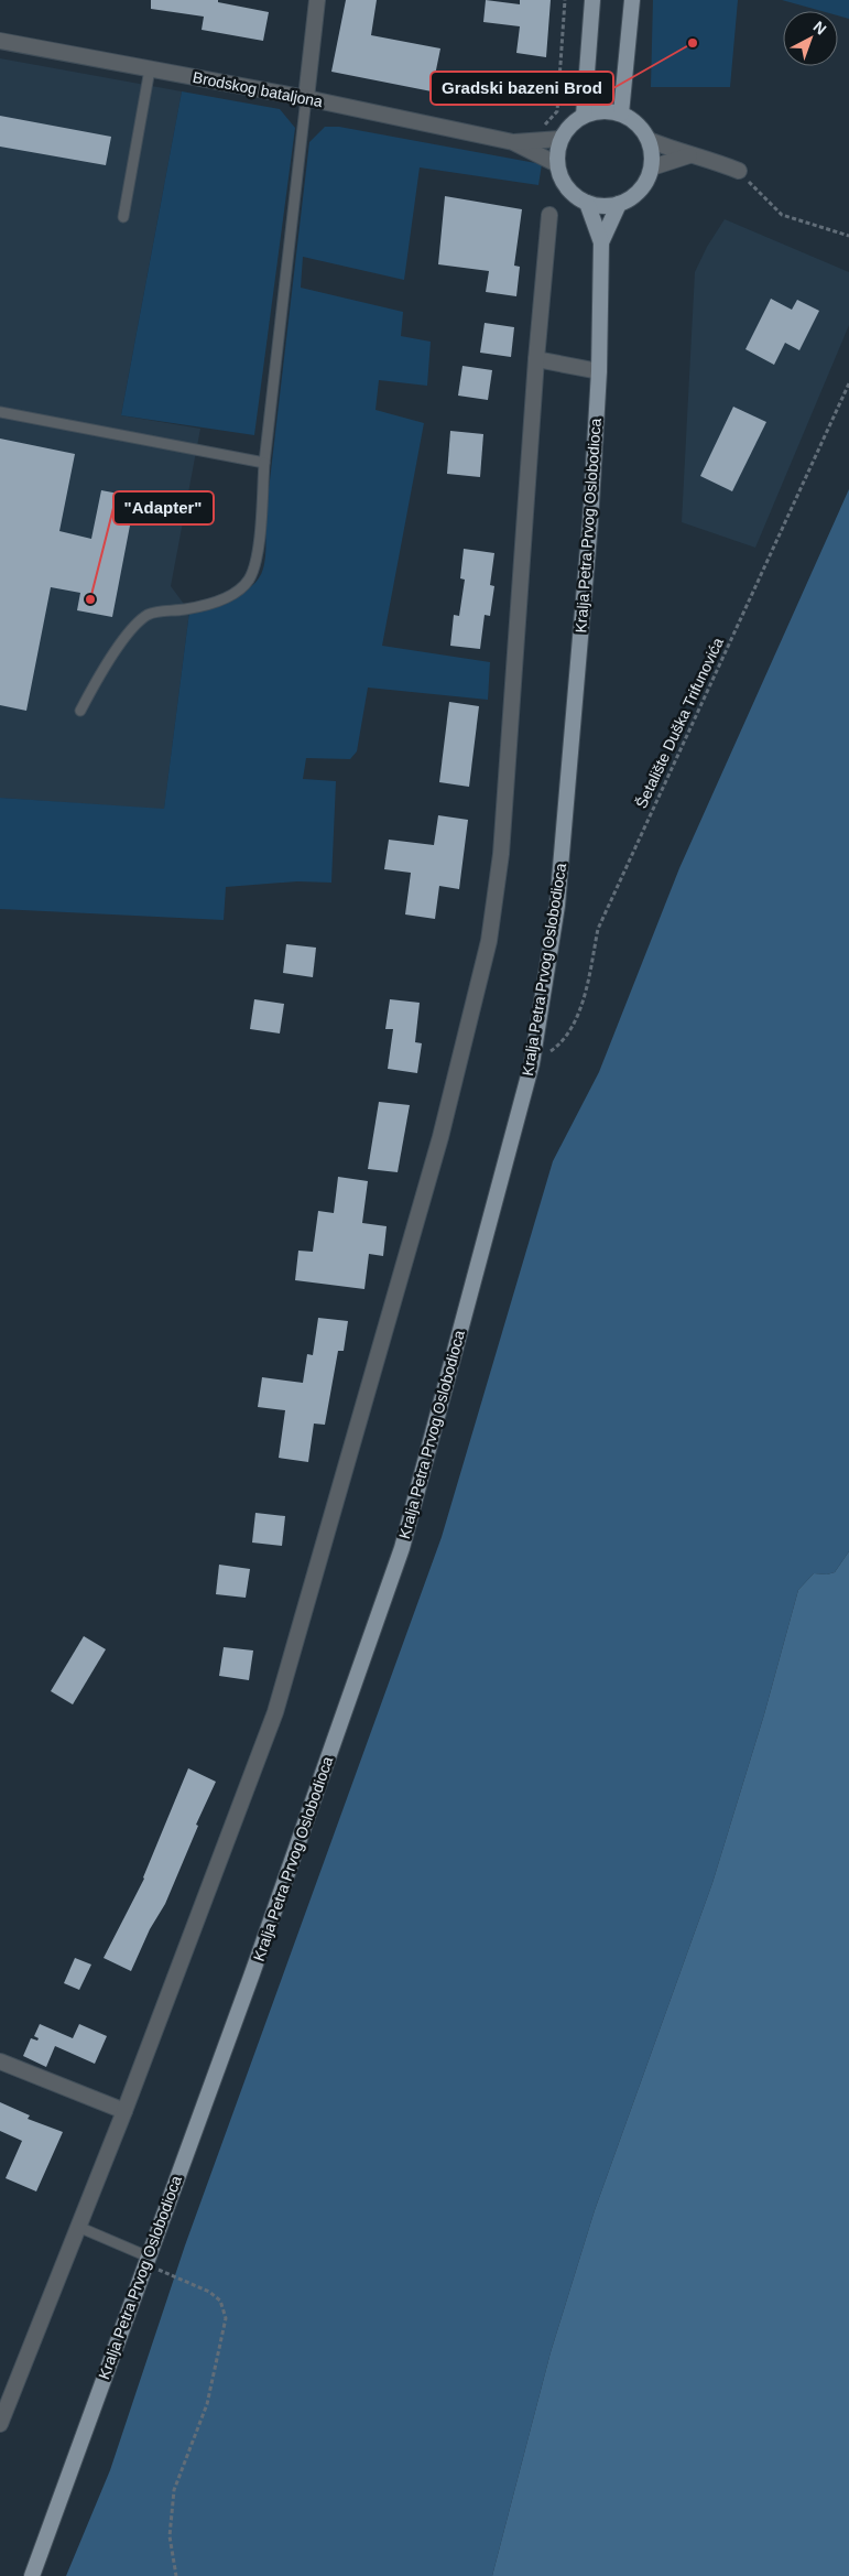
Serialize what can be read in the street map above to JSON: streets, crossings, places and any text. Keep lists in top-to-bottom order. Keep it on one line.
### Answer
{"streets":{"main road":["Kralja Petra Prvog Oslobodioca"],"street":["Brodskog bataljona"],"path":["Šetalište Duška Trifunovića"]},"crossings":[["Brodskog bataljona","Kralja Petra Prvog Oslobodioca"],["Kralja Petra Prvog Oslobodioca","Šetalište Duška Trifunovića"]],"places":["Gradski bazeni Brod","\"Adapter\""],"north":"top right"}
